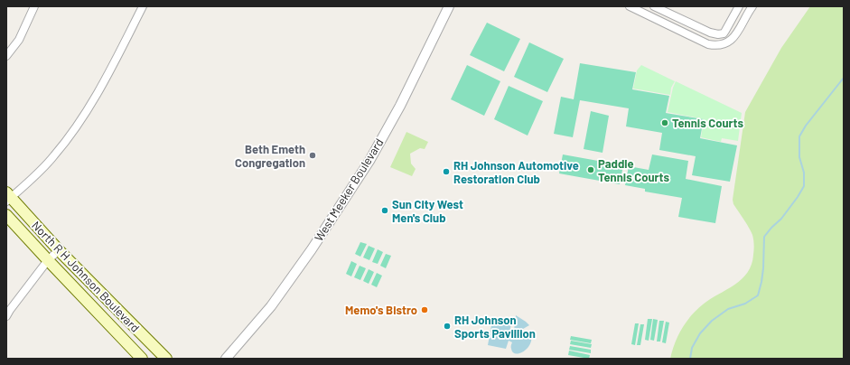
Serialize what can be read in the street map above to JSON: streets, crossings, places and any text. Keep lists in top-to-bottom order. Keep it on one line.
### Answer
{"streets":{"main road":["North R H Johnson Boulevard"],"street":["West Meeker Boulevard"]},"places":["Tennis Courts","Beth Emeth Congregation","Paddle Tennis Courts","RH Johnson Automotive Restoration Club","Sun City West Men's Club","Memo's Bistro","RH Johnson Sports Pavillion"]}
